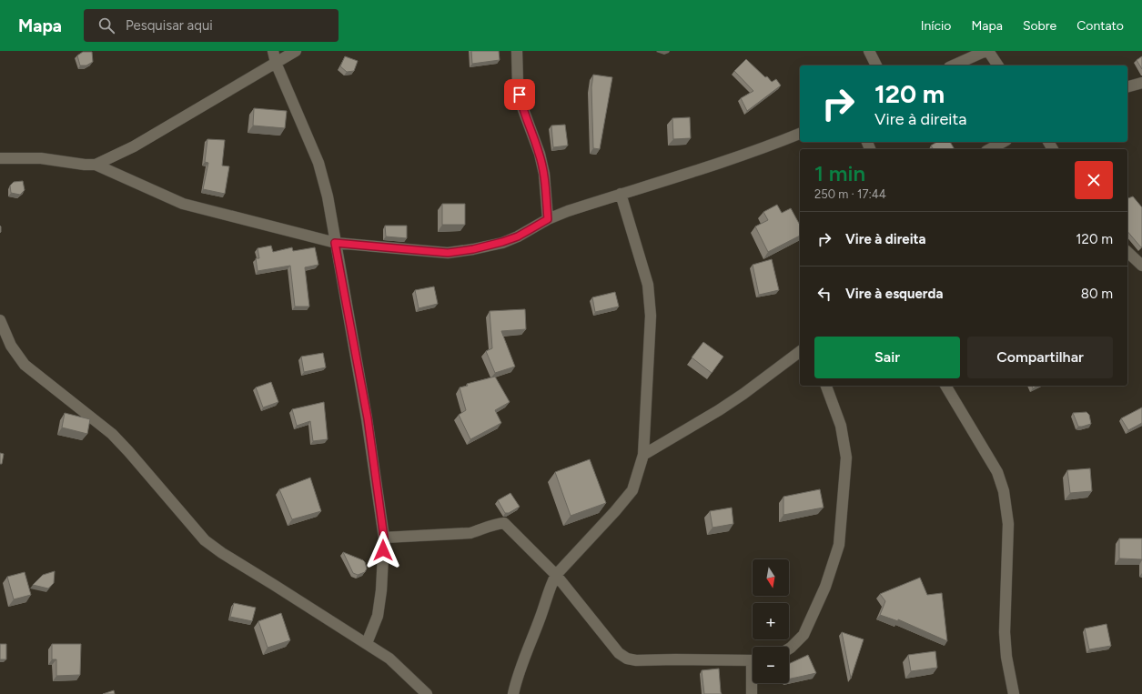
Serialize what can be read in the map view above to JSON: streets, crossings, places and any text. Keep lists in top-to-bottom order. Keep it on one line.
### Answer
{"north":"bottom","page":{"header":"Mapa","search":"Pesquisar aqui","nav":["Início","Mapa","Sobre","Contato"],"turn":["120 m","Vire à direita"],"heading":["1 min","250 m · 17:44"],"list":[{"name":"Vire à direita","value":"120 m"},{"name":"Vire à esquerda","value":"80 m"}],"buttons":["Sair","Compartilhar"],"map_buttons":["+","−"]}}
